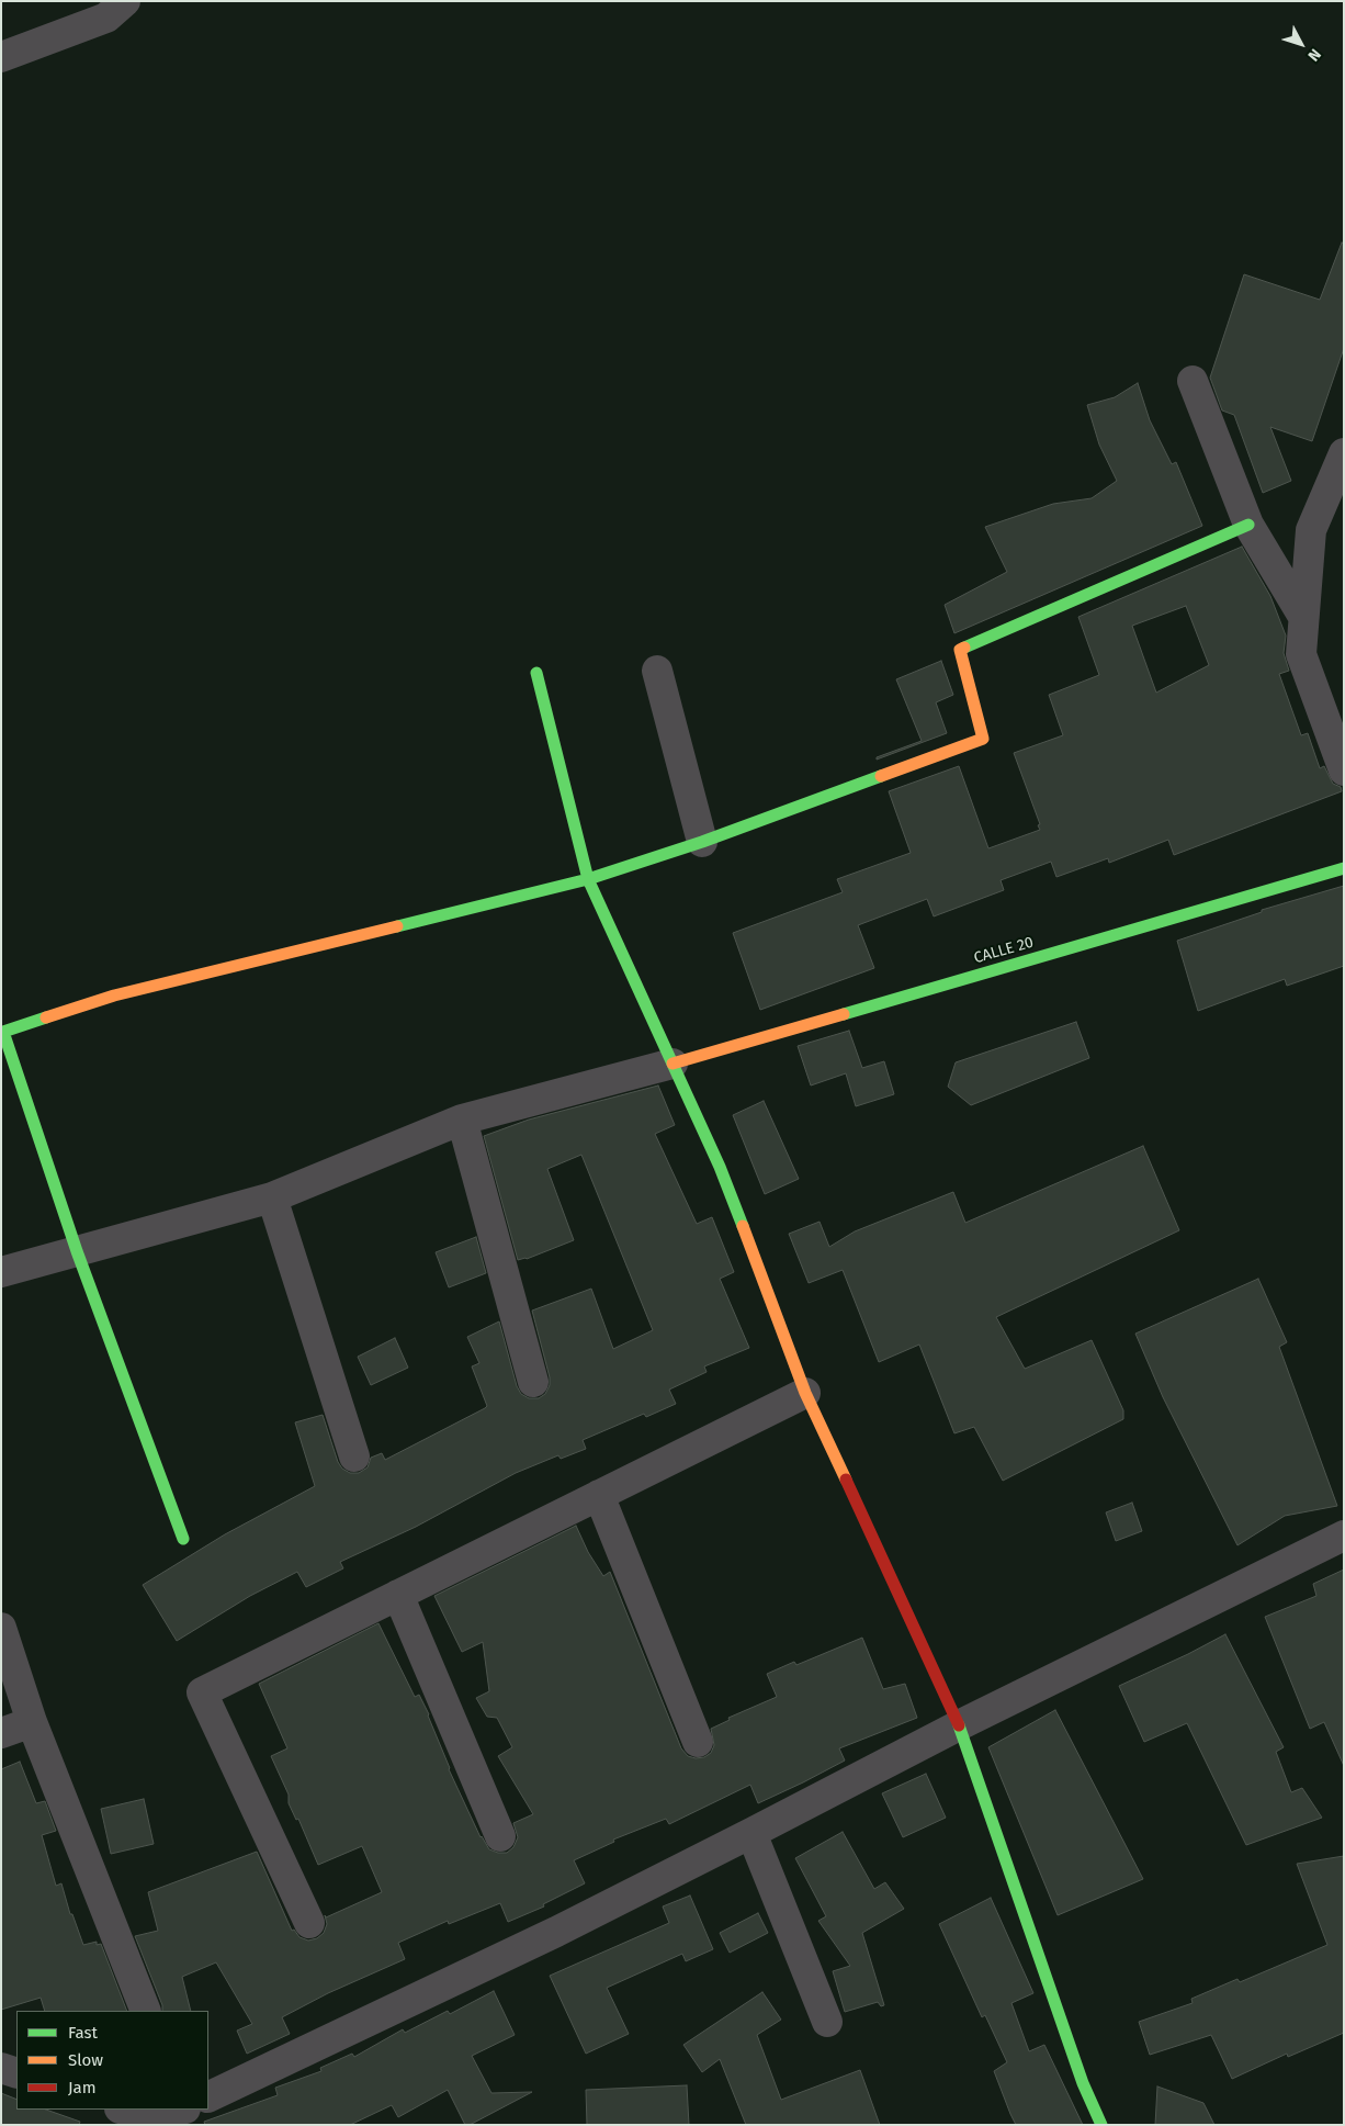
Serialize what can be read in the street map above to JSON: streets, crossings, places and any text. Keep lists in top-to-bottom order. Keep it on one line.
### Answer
{"streets":{"street":["CALLE 20"]},"legend":["Fast","Slow","Jam"],"north":"bottom right"}
